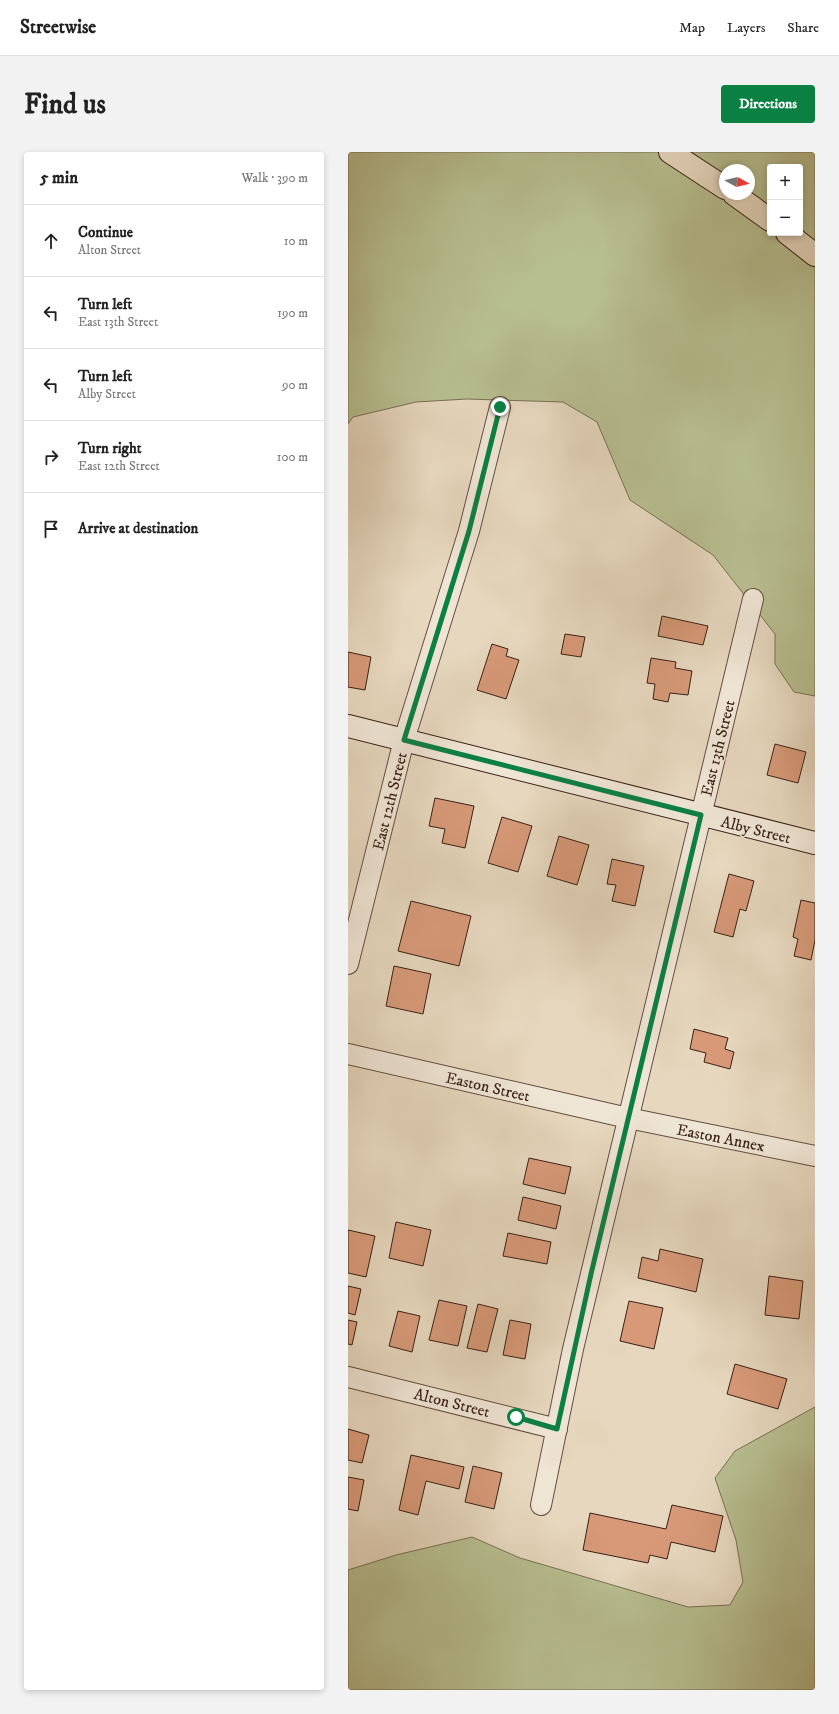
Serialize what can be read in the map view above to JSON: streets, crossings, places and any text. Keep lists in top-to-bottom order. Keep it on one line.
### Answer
{"streets":{"street":["East 13th Street","East 12th Street","Alby Street","Easton Street","Easton Annex","Alton Street"]},"crossings":[["East 13th Street","Alby Street"],["East 13th Street","Easton Street"],["East 13th Street","Easton Annex"],["East 13th Street","Alton Street"],["East 12th Street","Alby Street"],["Easton Street","Easton Annex"]],"north":"right","page":{"header":"Streetwise","nav":["Map","Layers","Share"],"buttons":"Directions","title":"Find us","heading":["5 min","Walk · 390 m"],"map_buttons":["+","−"],"list":[["Continue","Alton Street","10 m"],["Turn left","East 13th Street","190 m"],["Turn left","Alby Street","90 m"],["Turn right","East 12th Street","100 m"],"Arrive at destination"]}}
